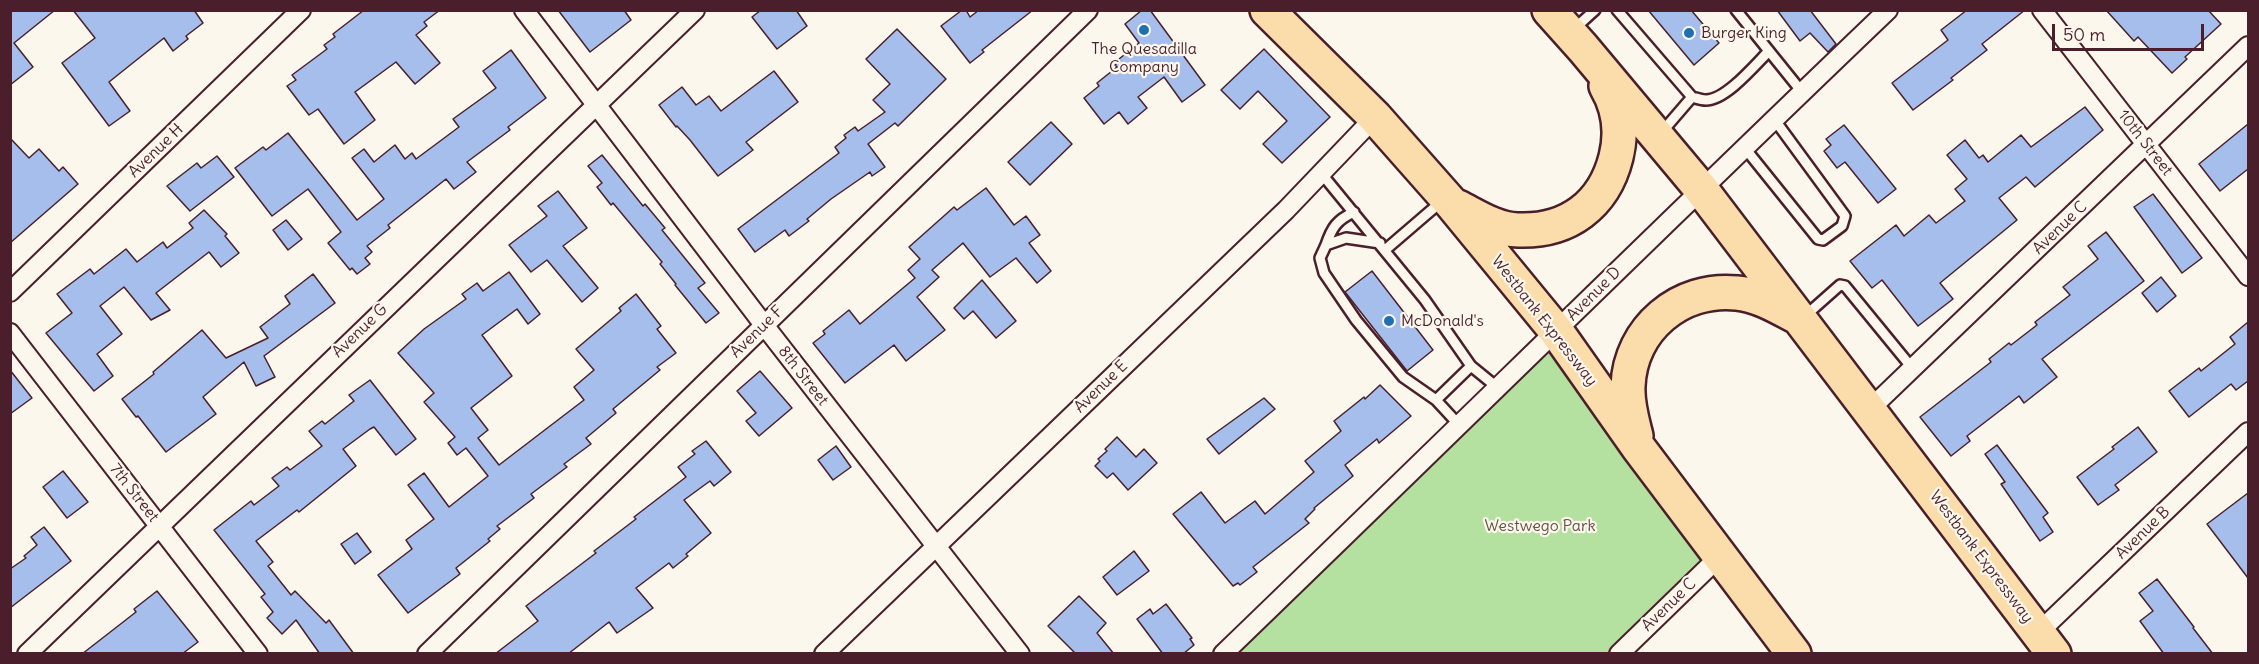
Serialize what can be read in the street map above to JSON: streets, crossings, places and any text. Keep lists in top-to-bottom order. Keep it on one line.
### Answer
{"streets":{"highway":["Westbank Expressway"],"street":["10th Street","Avenue H","Avenue C","Avenue D","Avenue G","Avenue F","8th Street","Avenue E","7th Street","Avenue B"]},"crossings":[["10th Street","Avenue C"],["Avenue C","Westbank Expressway"],["Avenue D","Westbank Expressway"],["Westbank Expressway","Avenue E"],["Westbank Expressway","Avenue B"],["Avenue G","8th Street"],["Avenue G","7th Street"],["Avenue F","8th Street"],["8th Street","Avenue E"]],"parks":["Westwego Park"],"places":["The Quesadilla Company","Burger King","McDonald's"],"scale_bar":"50 m"}
